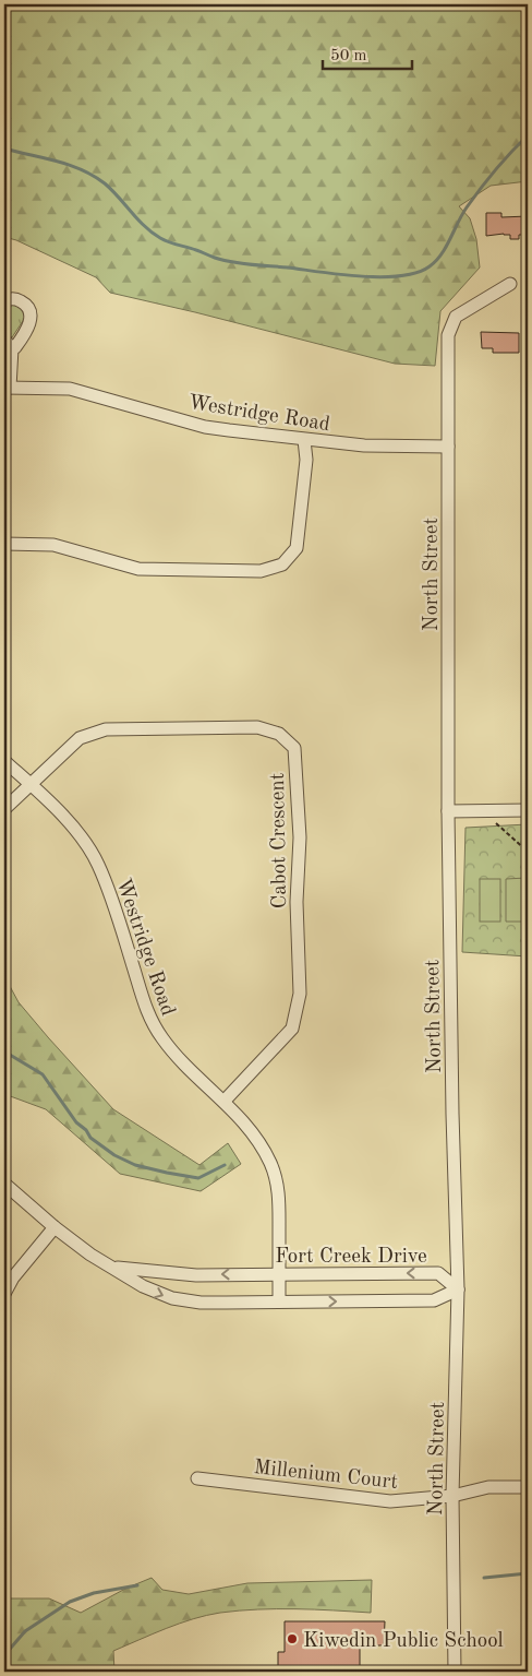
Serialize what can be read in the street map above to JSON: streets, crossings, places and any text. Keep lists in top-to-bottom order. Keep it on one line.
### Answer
{"streets":{"street":["Westridge Road","North Street","Cabot Crescent","Fort Creek Drive","Millenium Court"]},"crossings":[["Westridge Road","North Street"],["Westridge Road","Cabot Crescent"],["Westridge Road","Fort Creek Drive"],["North Street","Fort Creek Drive"],["North Street","Millenium Court"]],"places":["Kiwedin Public School"],"scale_bar":"50 m"}
